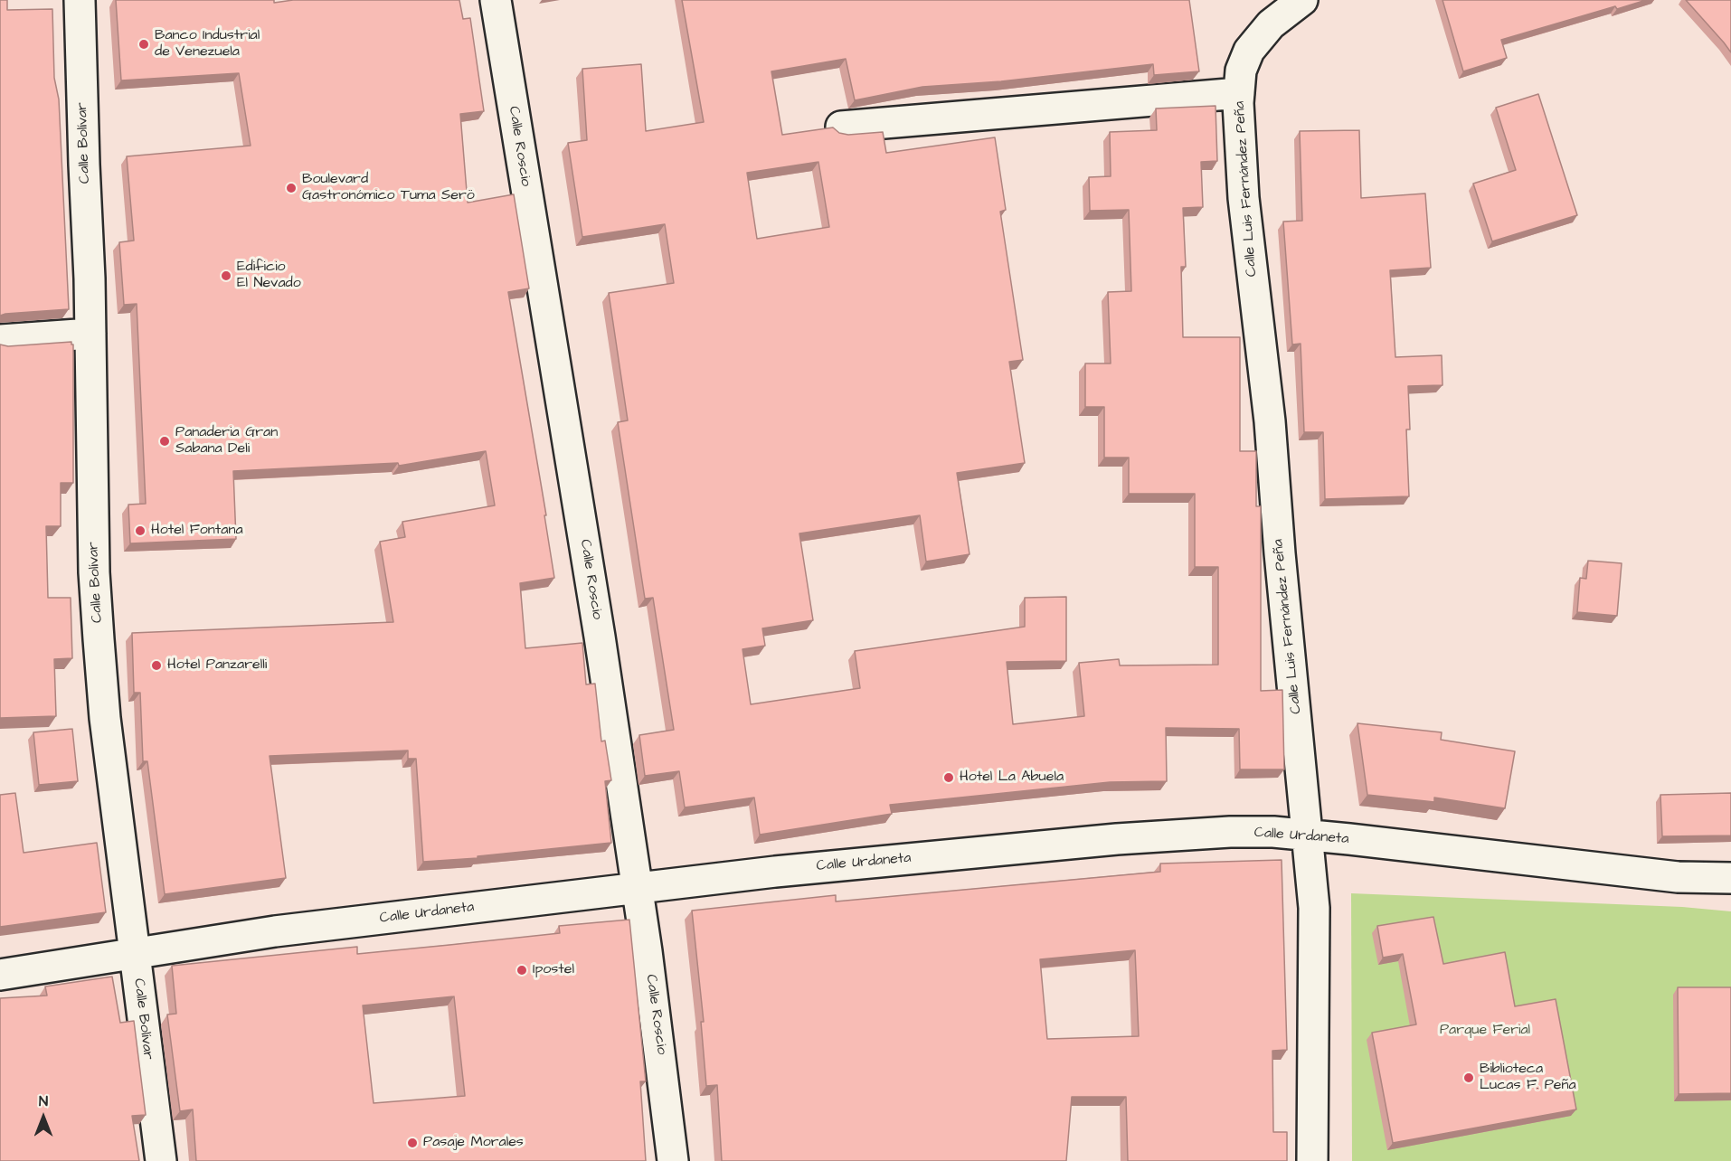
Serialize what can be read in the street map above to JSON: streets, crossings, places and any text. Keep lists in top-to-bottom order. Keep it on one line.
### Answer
{"streets":{"street":["Calle Bolívar","Calle Roscio","Calle Luis Fernández Peña","Calle Urdaneta"]},"crossings":[["Calle Bolívar","Calle Urdaneta"],["Calle Roscio","Calle Urdaneta"],["Calle Luis Fernández Peña","Calle Urdaneta"]],"parks":["Parque Ferial"],"places":["Banco Industrial de Venezuela","Boulevard Gastronómico Tuma Serö","Edificio El Nevado","Panaderia Gran Sabana Deli","Hotel Fontana","Hotel Panzarelli","Hotel La Abuela","Ipostel","Biblioteca Lucas F. Peña","Pasaje Morales"],"north":"top"}
